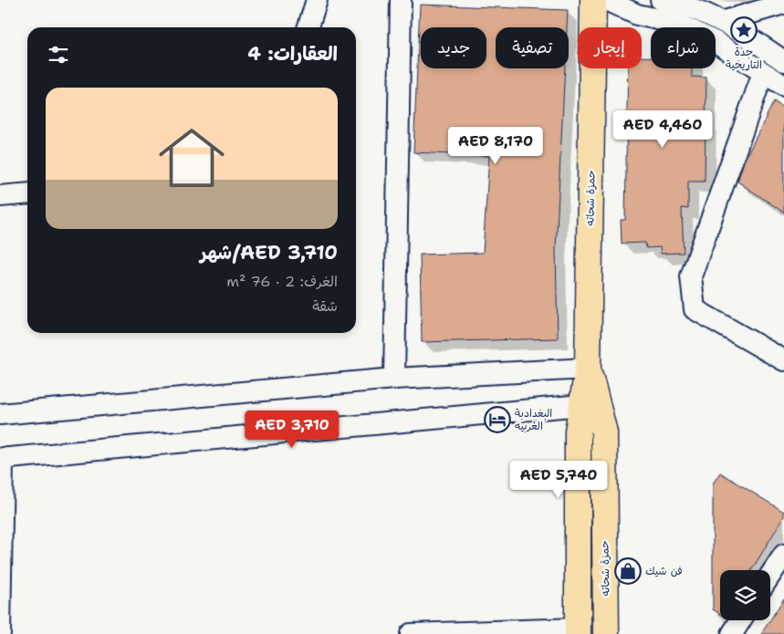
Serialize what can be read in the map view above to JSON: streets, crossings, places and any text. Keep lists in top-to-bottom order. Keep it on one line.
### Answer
{"streets":{"main road":["حمزة شحاته"]},"places":{"place":["جدة التاريخية"],"hotel":["البغدادبة الغربيه"],"shop":["فن شيك"]},"page":{"chip":["شراء","إيجار","تصفية","جديد"],"heading":"العقارات: 4","list":[{"name":"AED 3,710/شهر","note":"الغرف: 2 · 76 m² · شقة"}],"price":["AED 4,460","AED 8,170","AED 3,710","AED 5,740"]}}
